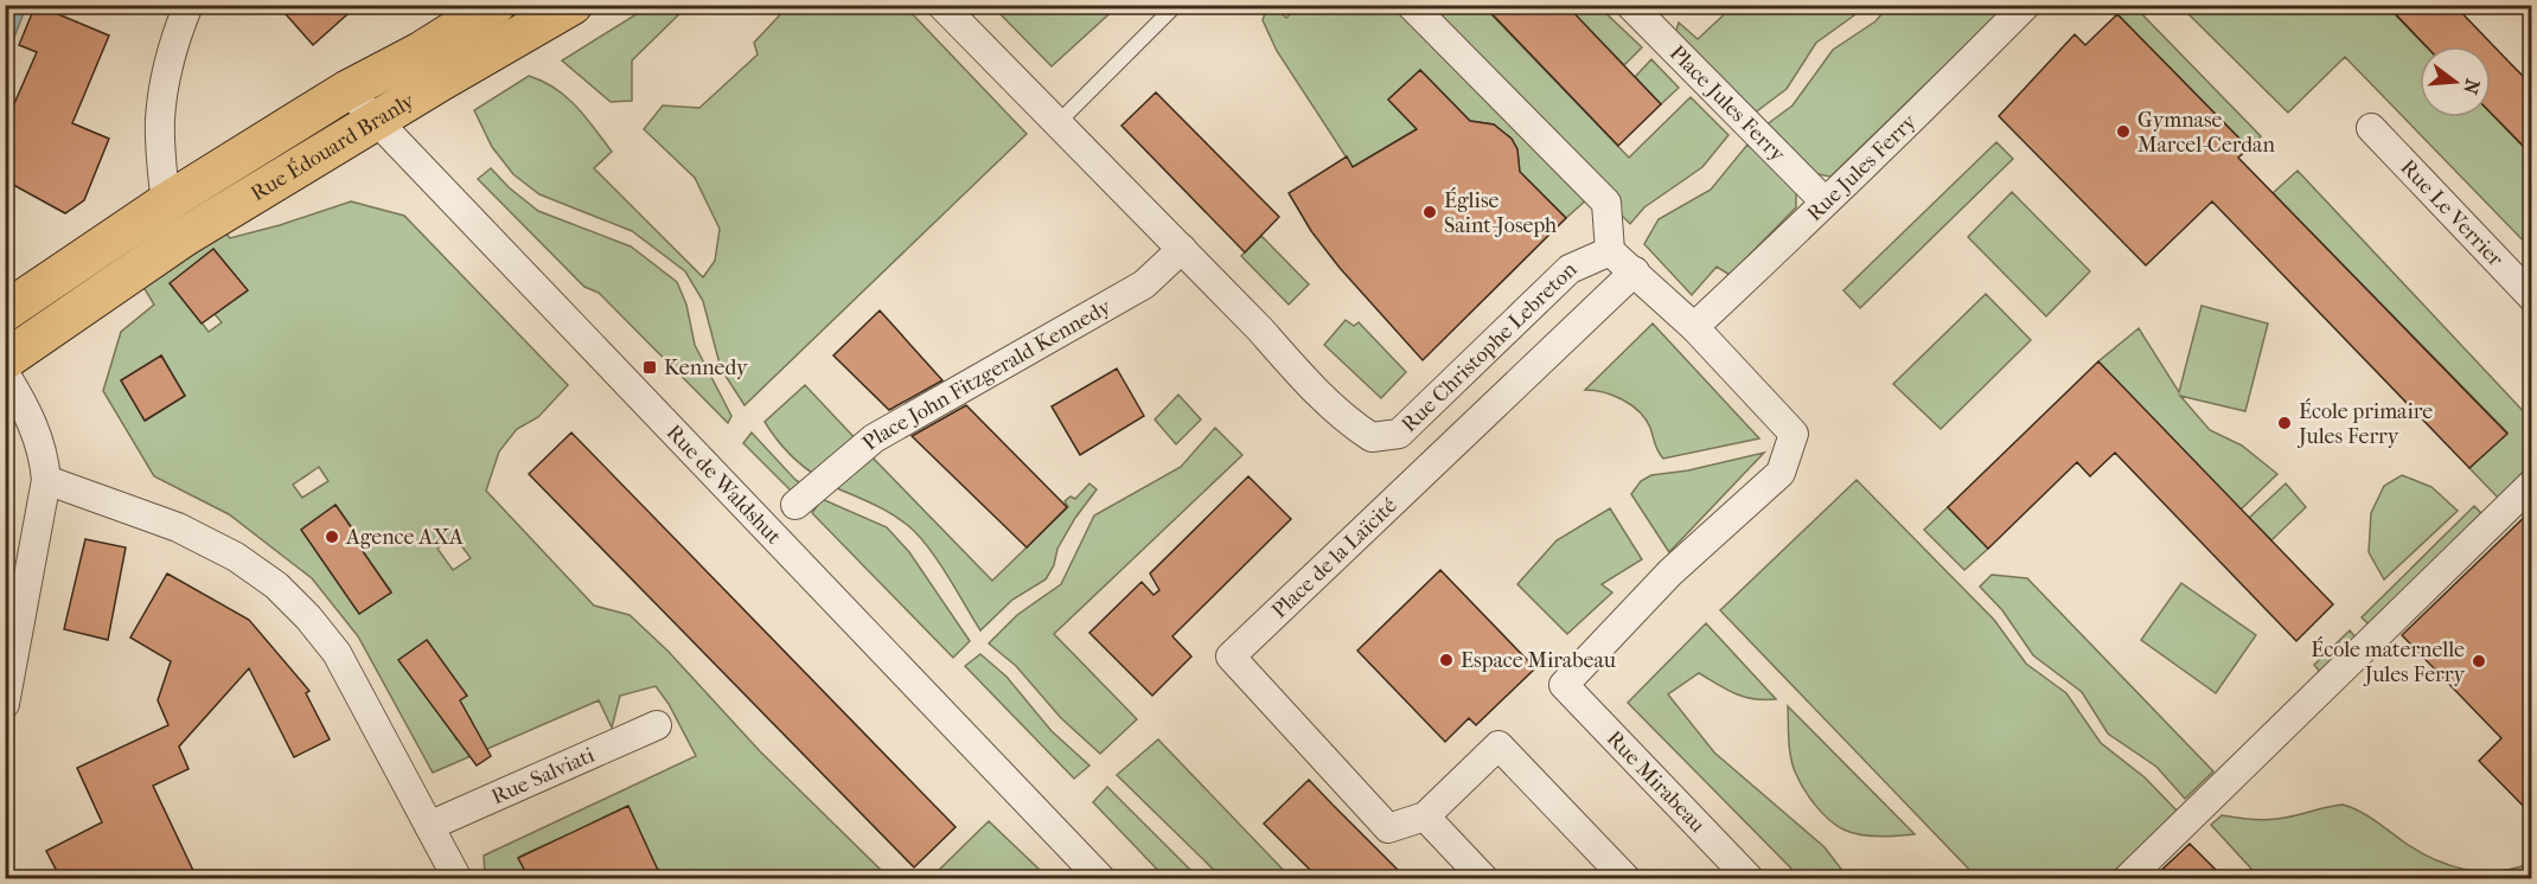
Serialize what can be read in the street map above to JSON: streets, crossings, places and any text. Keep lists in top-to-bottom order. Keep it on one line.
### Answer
{"streets":{"main road":["Rue Édouard Branly"],"street":["Place Jules Ferry","Rue Jules Ferry","Rue Le Verrier","Rue Christophe Lebreton","Place John Fitzgerald Kennedy","Rue de Waldshut","Place de la Laïcité","Rue Salviati","Rue Mirabeau"]},"crossings":[["Place Jules Ferry","Rue Jules Ferry"],["Rue Édouard Branly","Rue de Waldshut"],["Rue Jules Ferry","Rue Mirabeau"],["Rue Christophe Lebreton","Place John Fitzgerald Kennedy"]],"places":{"other":["Gymnase Marcel-Cerdan","Église Saint-Joseph","École primaire Jules Ferry","Agence AXA","Espace Mirabeau","École maternelle Jules Ferry"],"transit":["Kennedy"]},"north":"right"}
